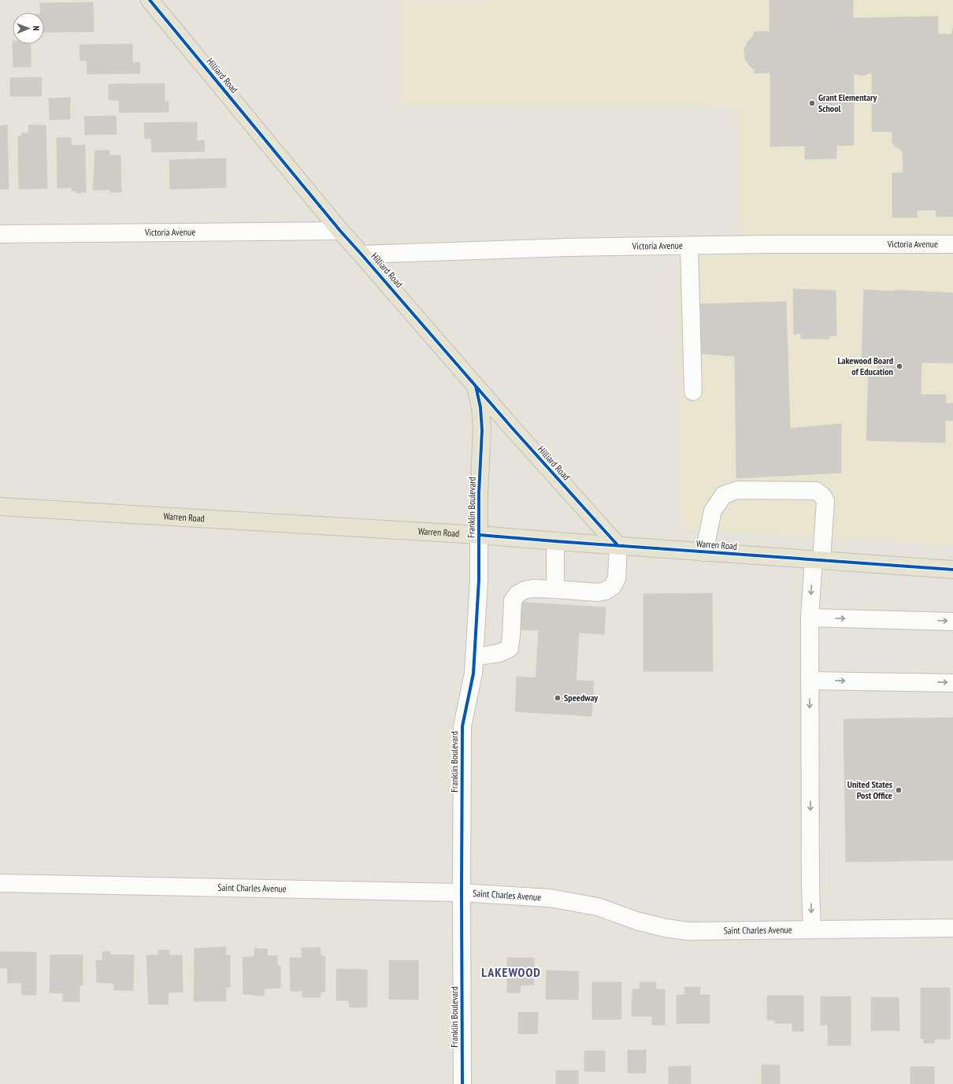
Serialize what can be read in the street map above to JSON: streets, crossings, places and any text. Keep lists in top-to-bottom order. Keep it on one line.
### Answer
{"streets":{"main road":["Hilliard Road","Franklin Boulevard","Warren Road"],"street":["Victoria Avenue","Saint Charles Avenue"]},"crossings":[["Hilliard Road","Victoria Avenue"],["Hilliard Road","Franklin Boulevard"],["Hilliard Road","Warren Road"],["Franklin Boulevard","Warren Road"],["Franklin Boulevard","Saint Charles Avenue"]],"districts":["LAKEWOOD"],"places":["Grant Elementary School","Lakewood Board of Education","Speedway","United States Post Office"],"north":"right"}
